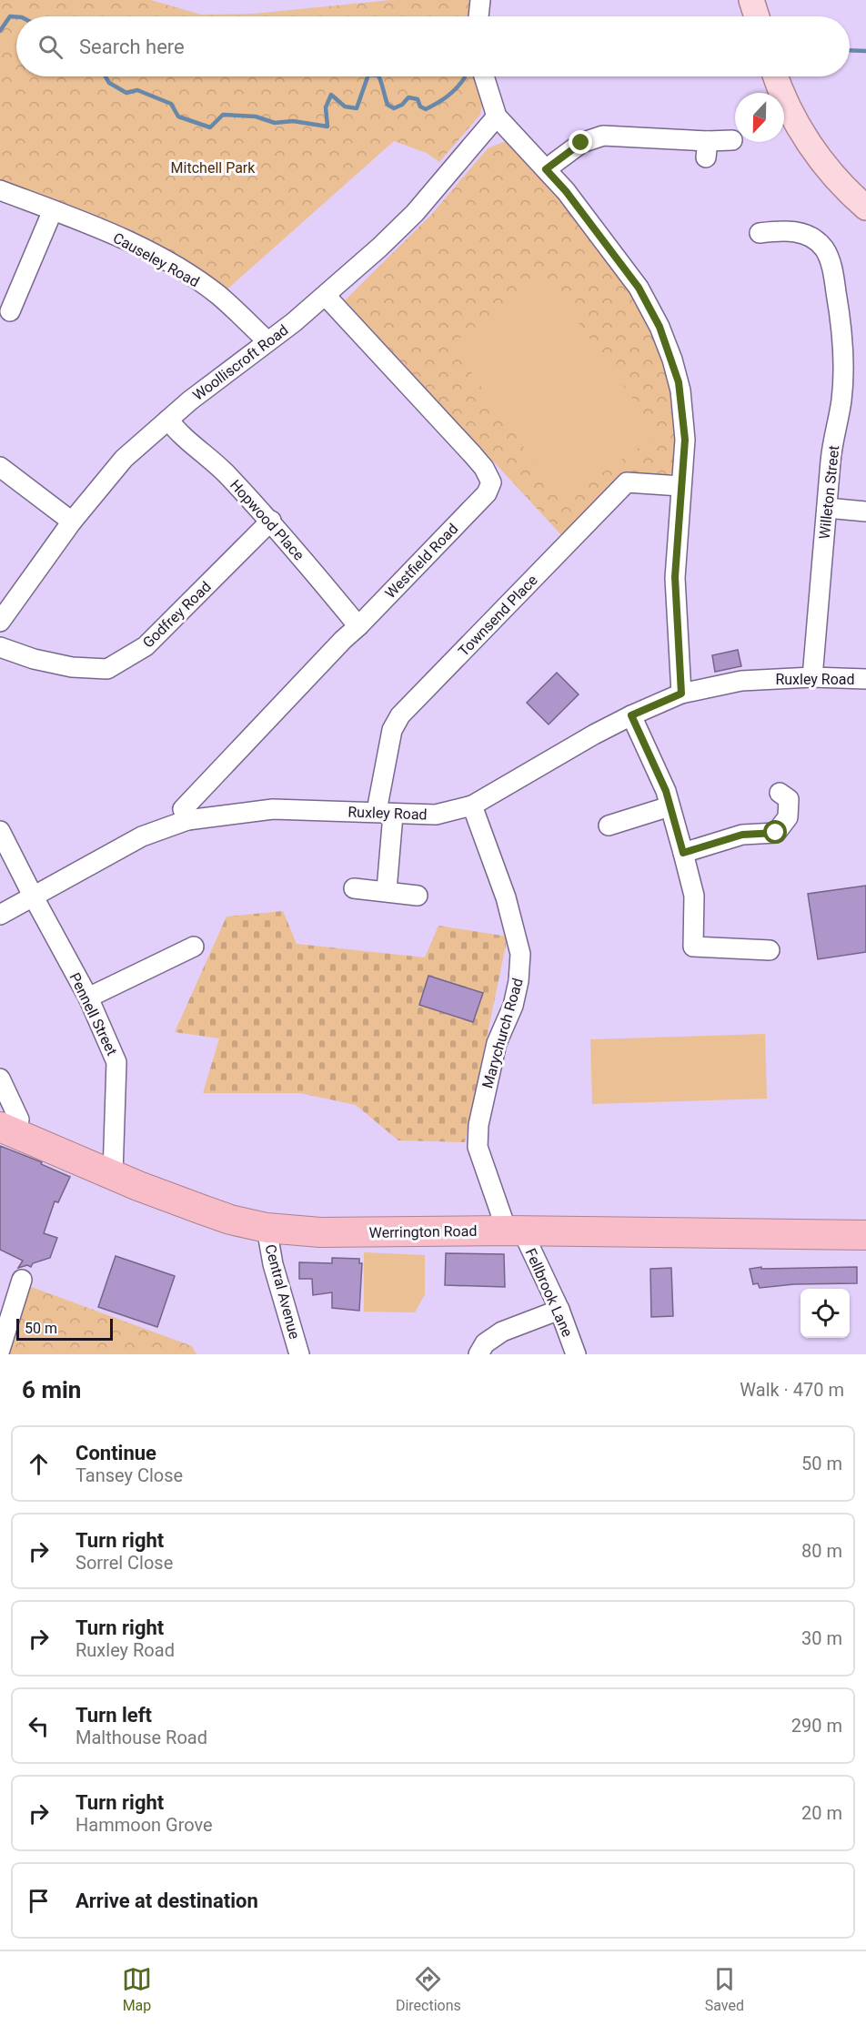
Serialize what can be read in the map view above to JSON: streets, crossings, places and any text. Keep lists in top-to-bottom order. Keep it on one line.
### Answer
{"streets":{"highway":["Werrington Road"],"street":["Causeley Road","Woolliscroft Road","Willeton Street","Hopwood Place","Westfield Road","Godfrey Road","Townsend Place","Ruxley Road","Pennell Street","Marychurch Road","Central Avenue","Fellbrook Lane"]},"crossings":[["Causeley Road","Woolliscroft Road"],["Woolliscroft Road","Hopwood Place"],["Woolliscroft Road","Westfield Road"],["Willeton Street","Ruxley Road"],["Hopwood Place","Westfield Road"],["Hopwood Place","Godfrey Road"],["Westfield Road","Ruxley Road"],["Townsend Place","Ruxley Road"],["Ruxley Road","Pennell Street"],["Ruxley Road","Marychurch Road"],["Pennell Street","Werrington Road"],["Marychurch Road","Werrington Road"],["Marychurch Road","Fellbrook Lane"],["Werrington Road","Central Avenue"],["Werrington Road","Fellbrook Lane"]],"parks":["Mitchell Park"],"scale_bar":"50 m","north":"bottom","page":{"search":"Search here","scale":"50 m","heading":["6 min","Walk · 470 m"],"list":[["Continue","Tansey Close","50 m"],["Turn right","Sorrel Close","80 m"],["Turn right","Ruxley Road","30 m"],["Turn left","Malthouse Road","290 m"],["Turn right","Hammoon Grove","20 m"],"Arrive at destination"],"nav":["Map","Directions","Saved"]}}
